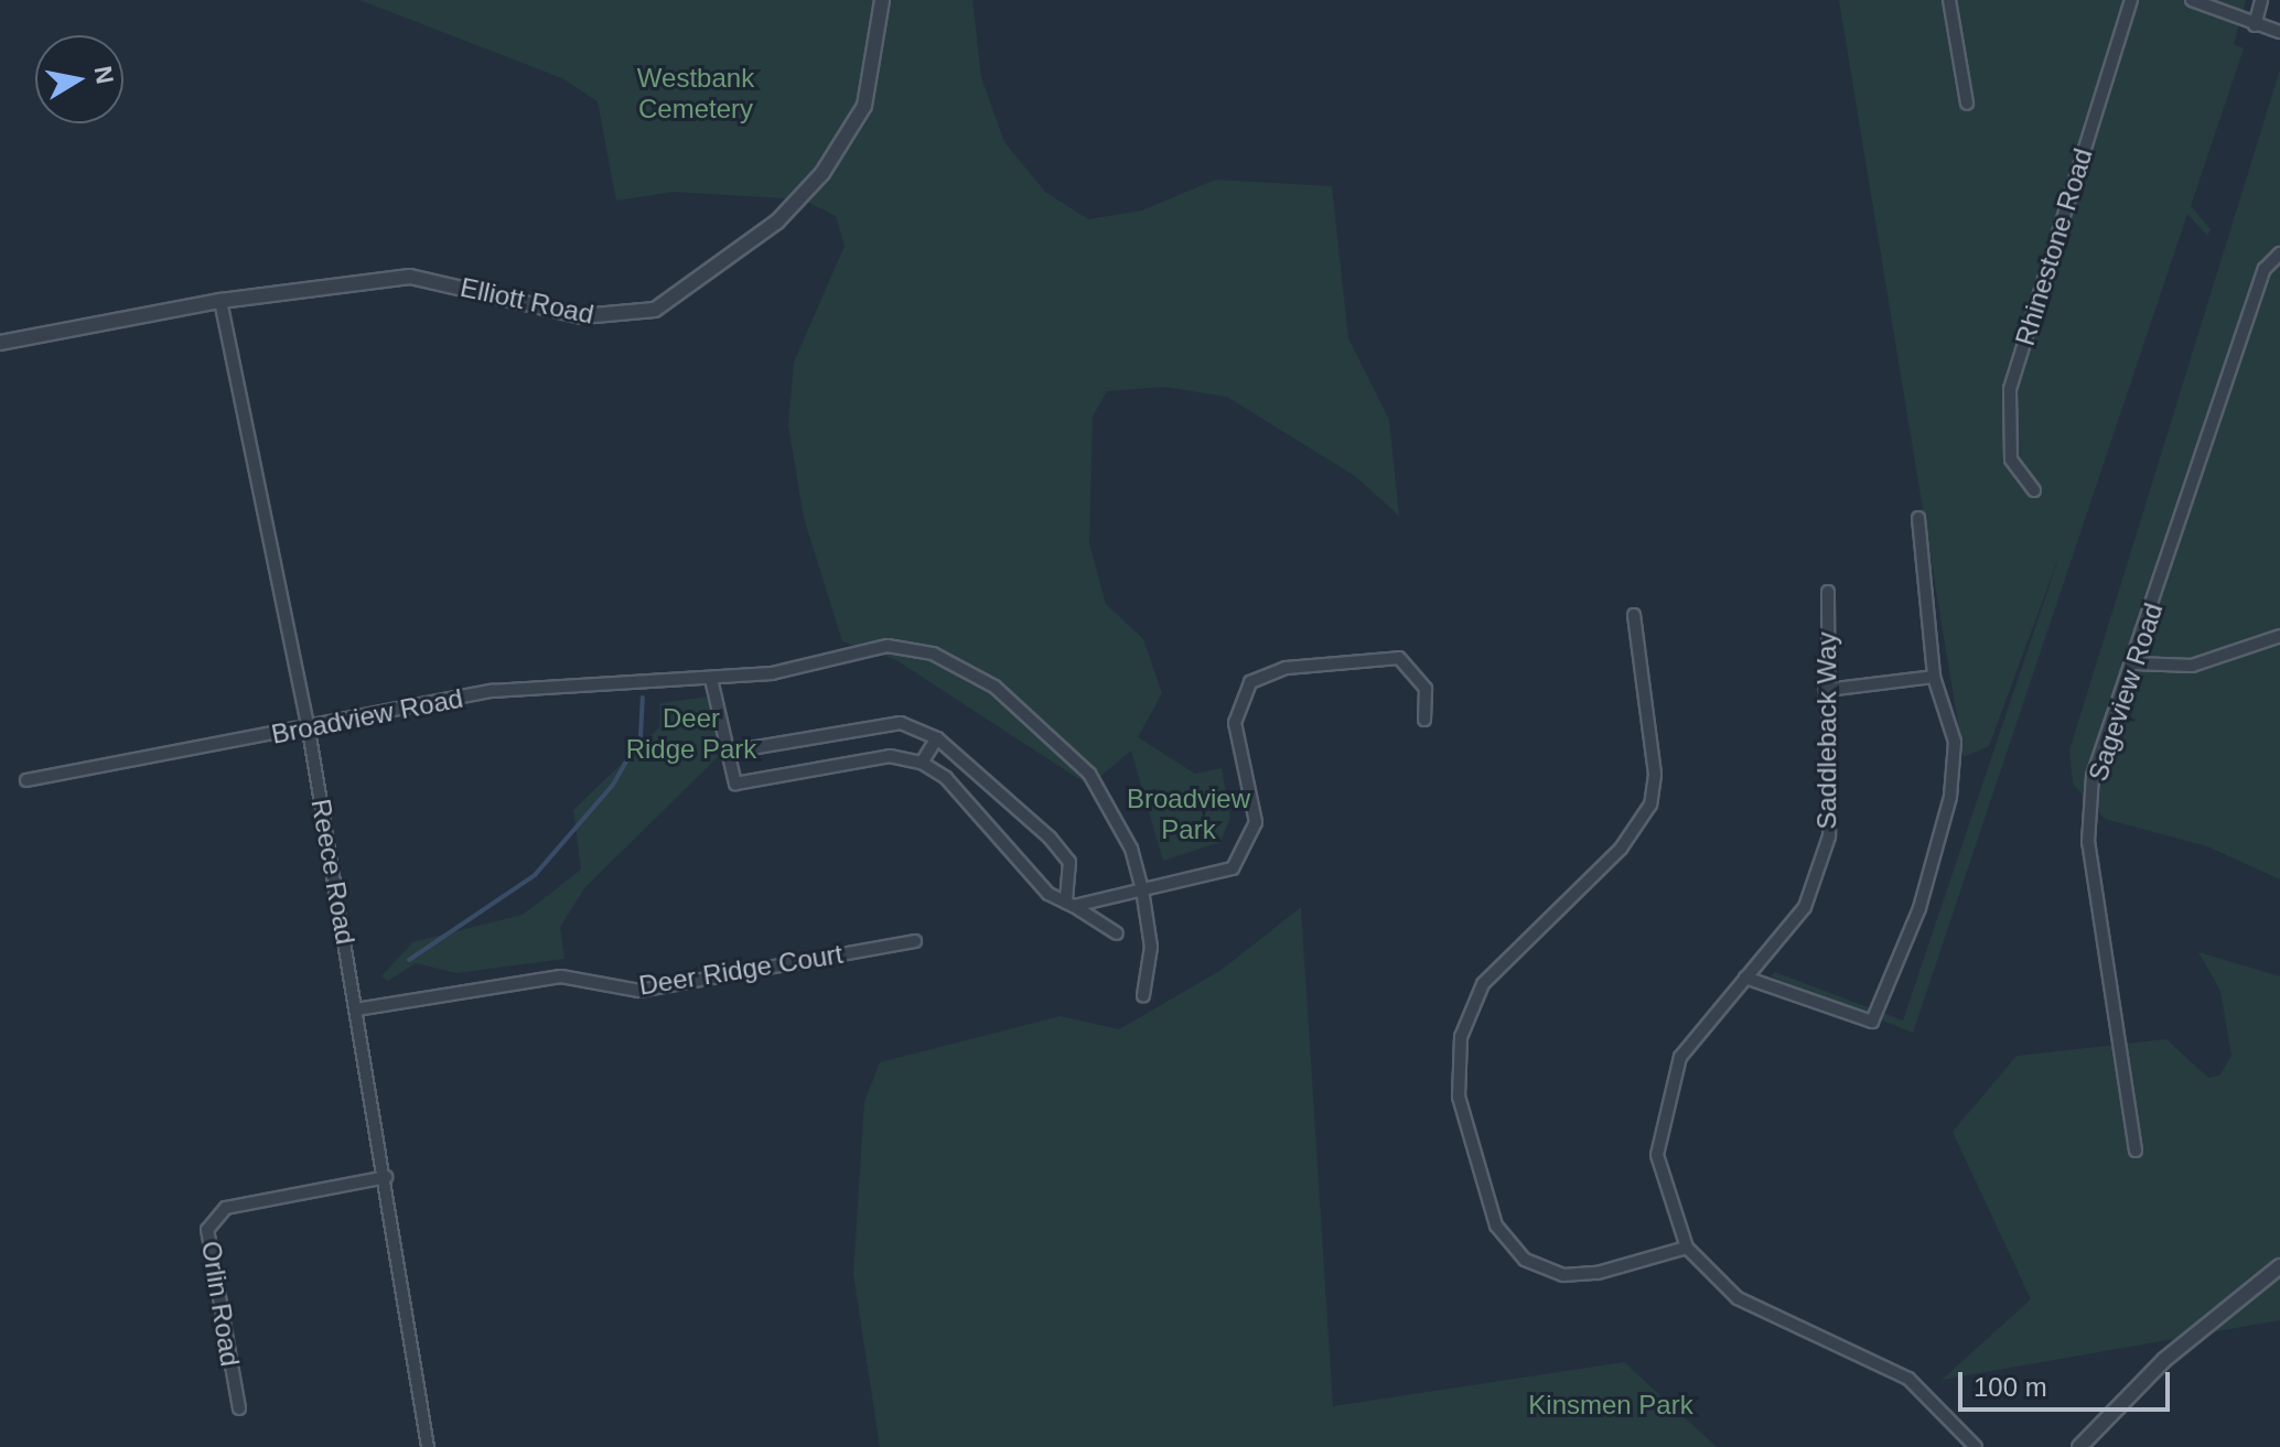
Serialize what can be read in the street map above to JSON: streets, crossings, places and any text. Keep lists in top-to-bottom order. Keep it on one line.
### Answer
{"streets":{"street":["Rhinestone Road","Elliott Road","Sageview Road","Broadview Road","Saddleback Way","Reece Road","Deer Ridge Court","Orlin Road"]},"crossings":[["Elliott Road","Reece Road"],["Broadview Road","Reece Road"],["Reece Road","Deer Ridge Court"],["Reece Road","Orlin Road"]],"parks":["Westbank Cemetery","Deer Ridge Park","Broadview Park","Kinsmen Park"],"scale_bar":"100 m","north":"right"}
